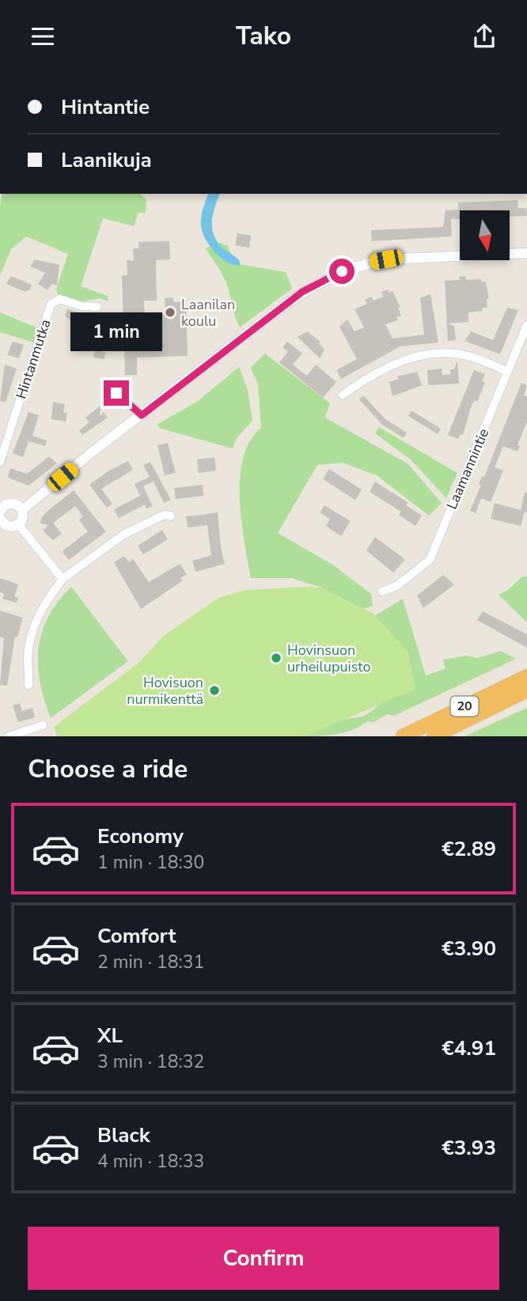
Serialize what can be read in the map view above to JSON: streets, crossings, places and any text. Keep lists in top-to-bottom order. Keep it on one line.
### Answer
{"streets":{"highway":["20"],"street":["Hintanmutka","Laamannintie"]},"places":["Laanilan koulu","Hovinsuon urheilupuisto","Hovisuon nurmikenttä"],"north":"bottom","page":{"header":"Tako","banner":["Hintantie","Laanikuja"],"bubble":"1 min","heading":"Choose a ride","list":[{"name":"Economy","note":"1 min · 18:30","value":"€2.89"},{"name":"Comfort","note":"2 min · 18:31","value":"€3.90"},{"name":"XL","note":"3 min · 18:32","value":"€4.91"},{"name":"Black","note":"4 min · 18:33","value":"€3.93"}],"buttons":"Confirm"}}
